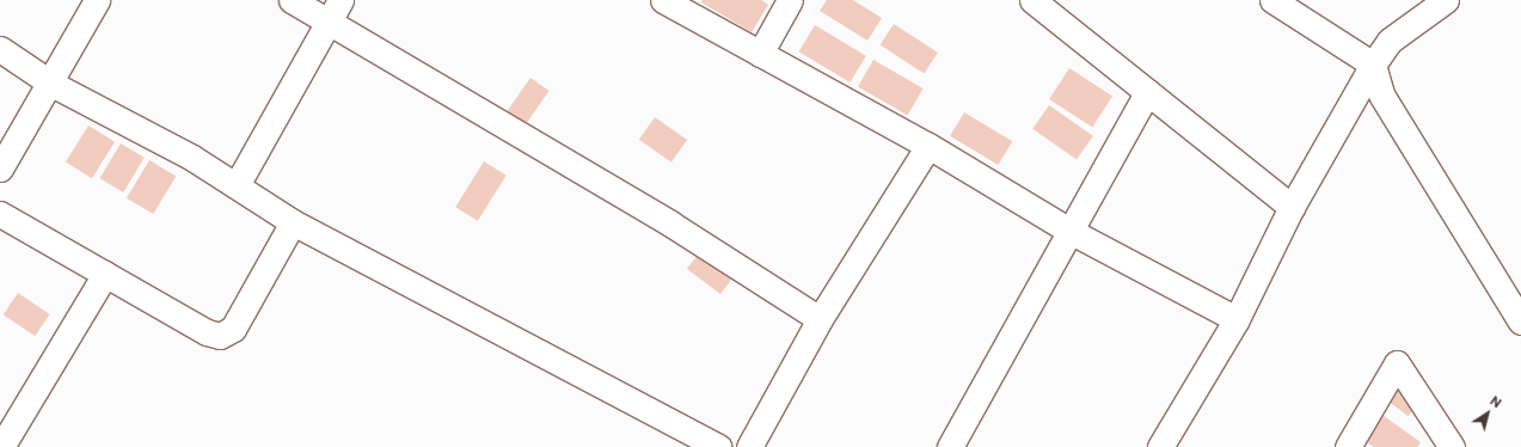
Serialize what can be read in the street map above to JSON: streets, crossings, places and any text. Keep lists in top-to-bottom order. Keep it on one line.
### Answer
{"north":"top right"}
